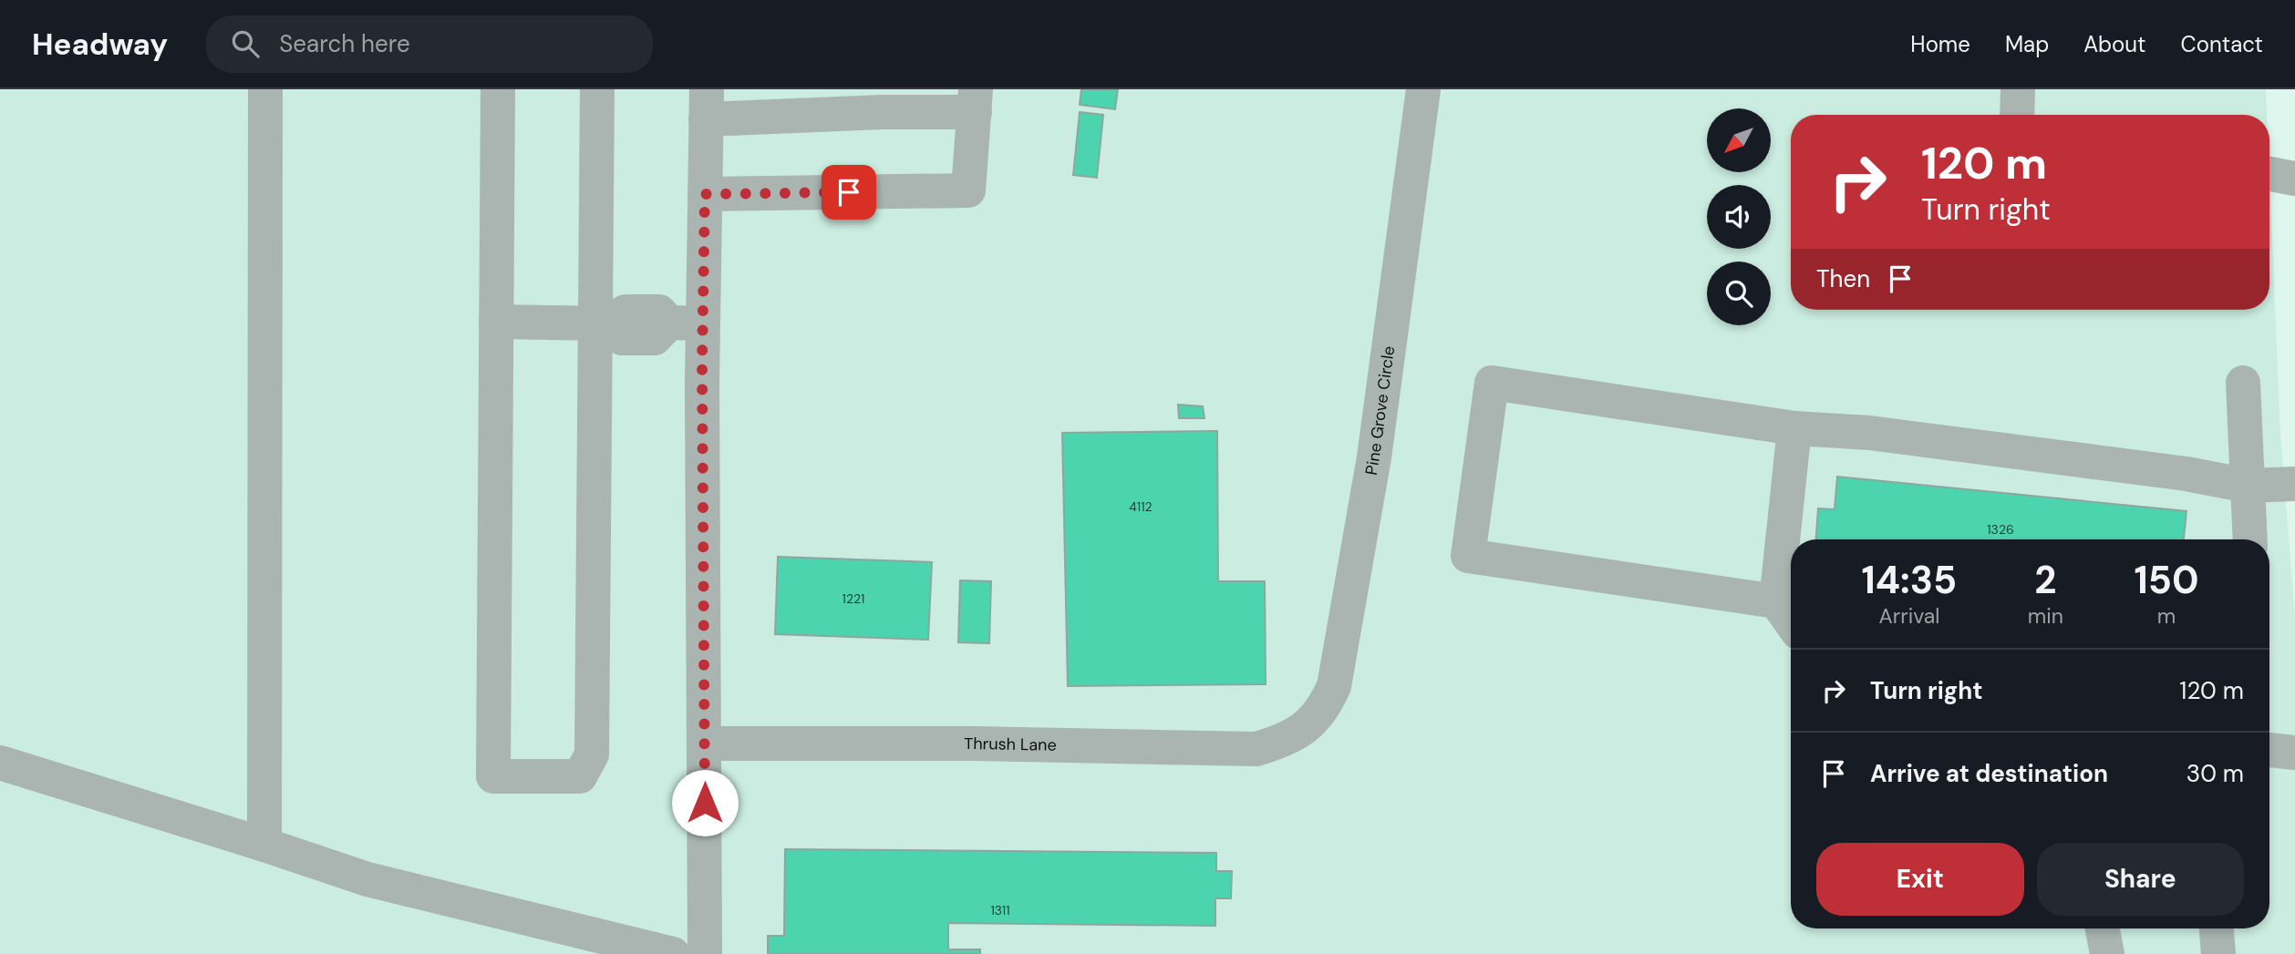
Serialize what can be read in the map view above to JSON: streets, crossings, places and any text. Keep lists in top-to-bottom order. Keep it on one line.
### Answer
{"streets":{"street":["Pine Grove Circle","Thrush Lane"]},"crossings":[["Pine Grove Circle","Thrush Lane"]],"house_numbers":["4112","1326","1221","1311"],"north":"bottom left","page":{"header":"Headway","search":"Search here","nav":["Home","Map","About","Contact"],"turn":["120 m","Turn right"],"then":"Then","eta":["14:35","Arrival","2","min","150","m"],"list":[{"name":"Turn right","value":"120 m"},{"name":"Arrive at destination","value":"30 m"}],"buttons":["Exit","Share"]}}
